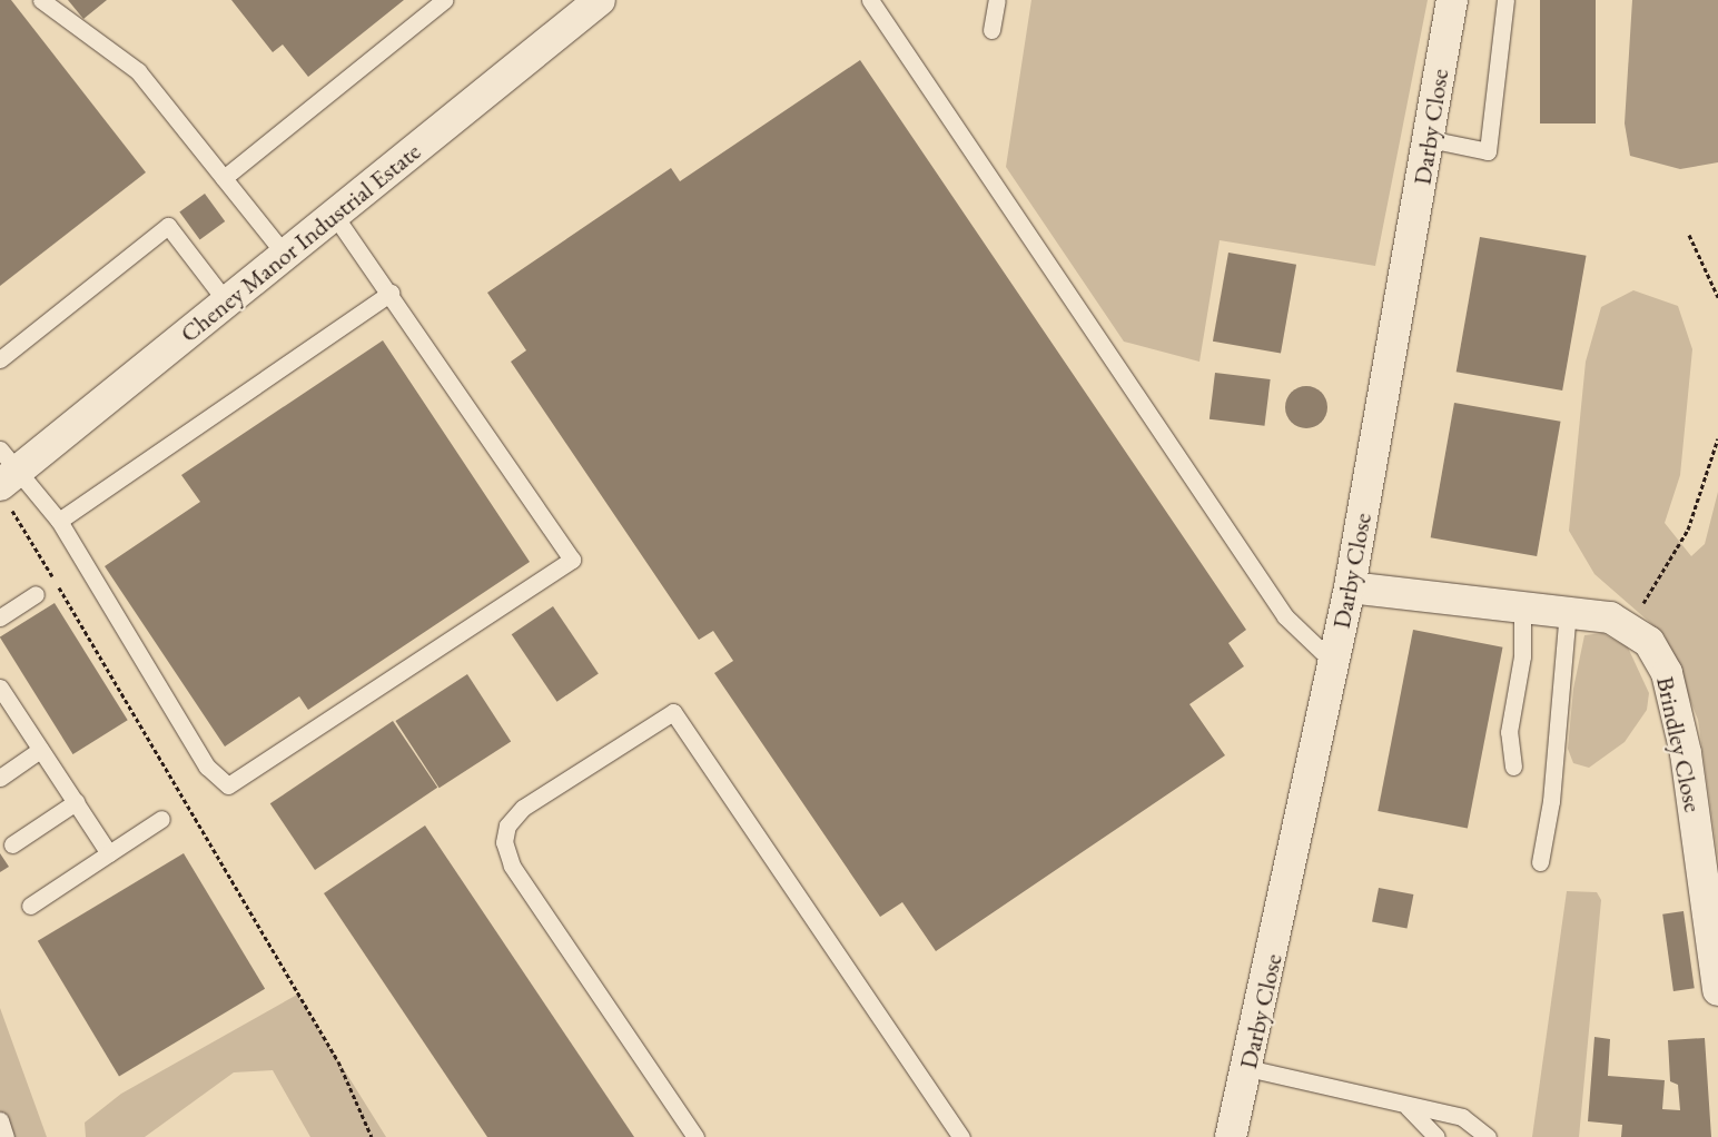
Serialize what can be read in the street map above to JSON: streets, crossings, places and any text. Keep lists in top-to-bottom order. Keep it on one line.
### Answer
{"streets":{"street":["Darby Close","Cheney Manor Industrial Estate","Brindley Close"]},"crossings":[["Darby Close","Brindley Close"]]}
